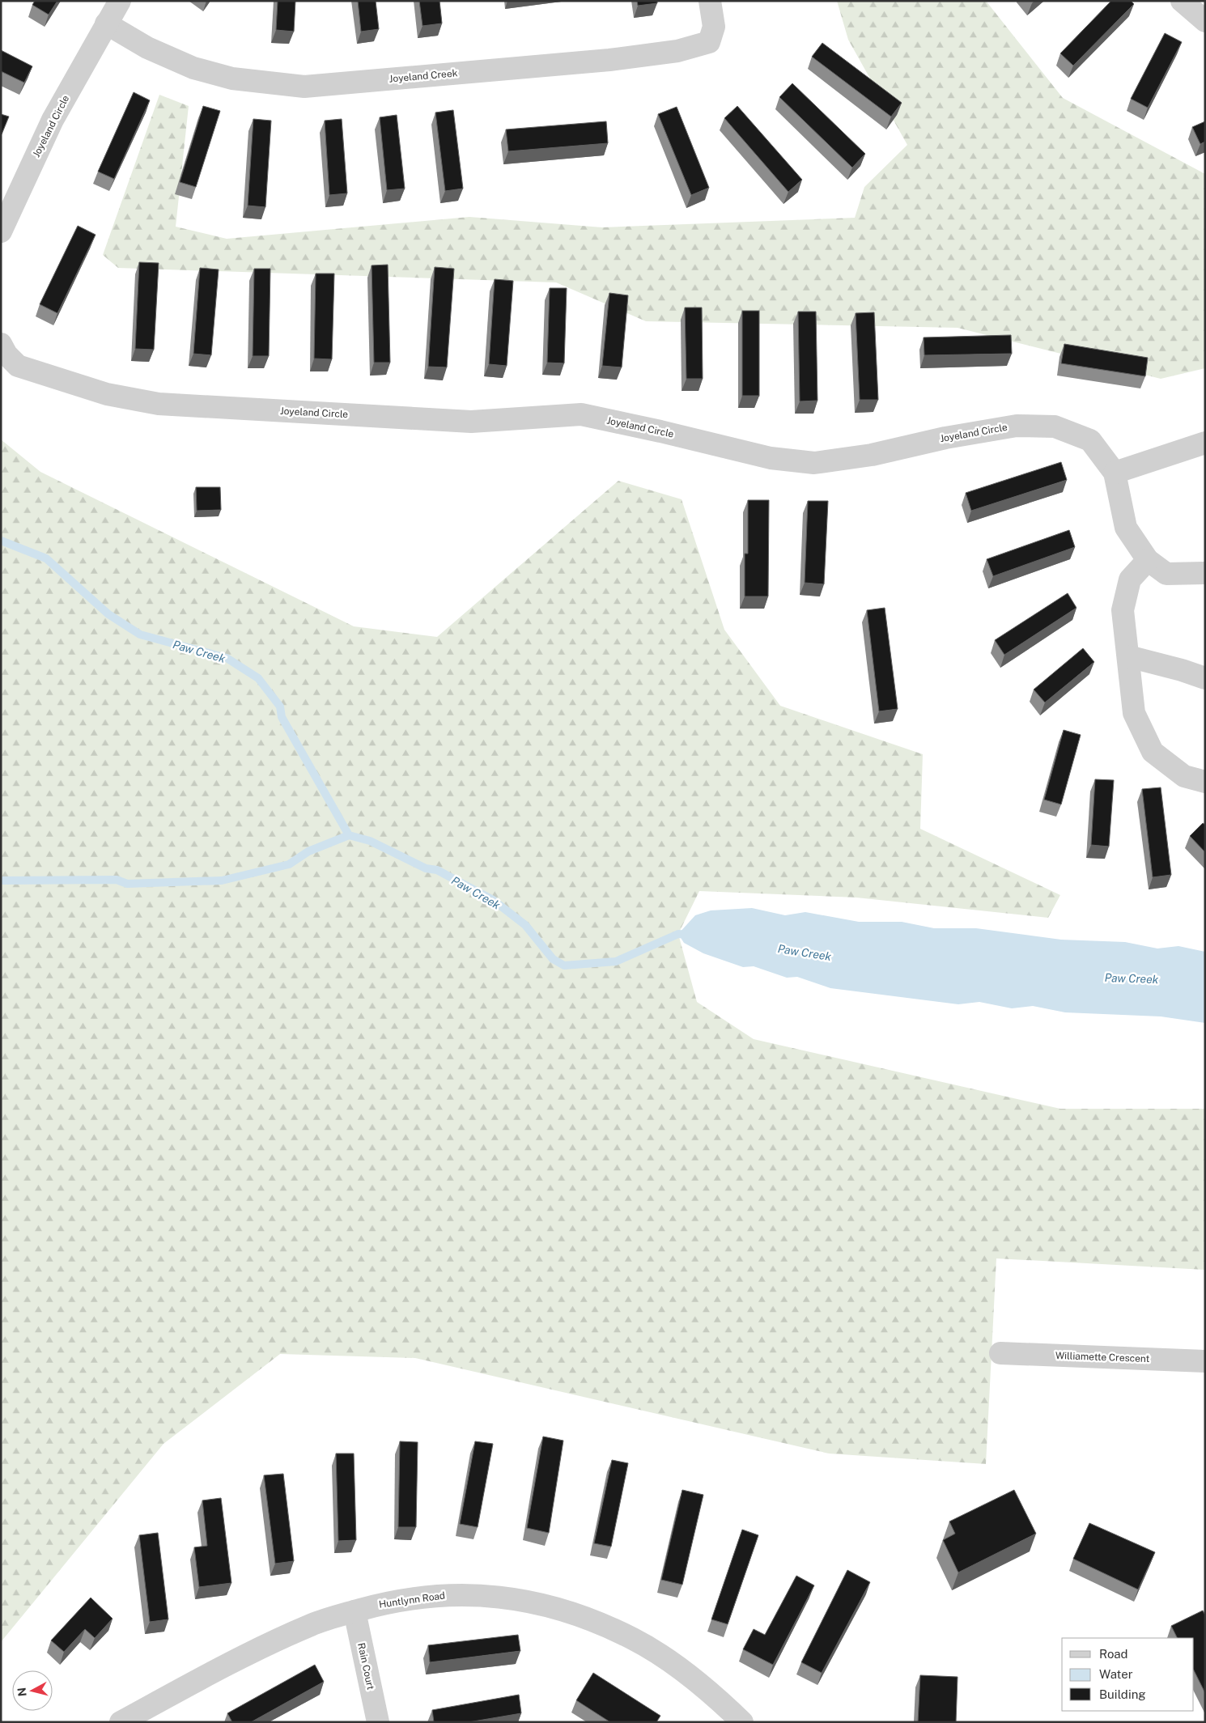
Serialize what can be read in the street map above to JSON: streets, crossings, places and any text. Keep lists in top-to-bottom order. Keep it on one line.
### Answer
{"streets":{"street":["Joyeland Creek","Joyeland Circle","Williamette Crescent","Huntlynn Road","Rain Court"]},"crossings":[["Joyeland Creek","Joyeland Circle"],["Huntlynn Road","Rain Court"]],"water":["Paw Creek"],"legend":["Road","Water","Building"],"north":"left"}
